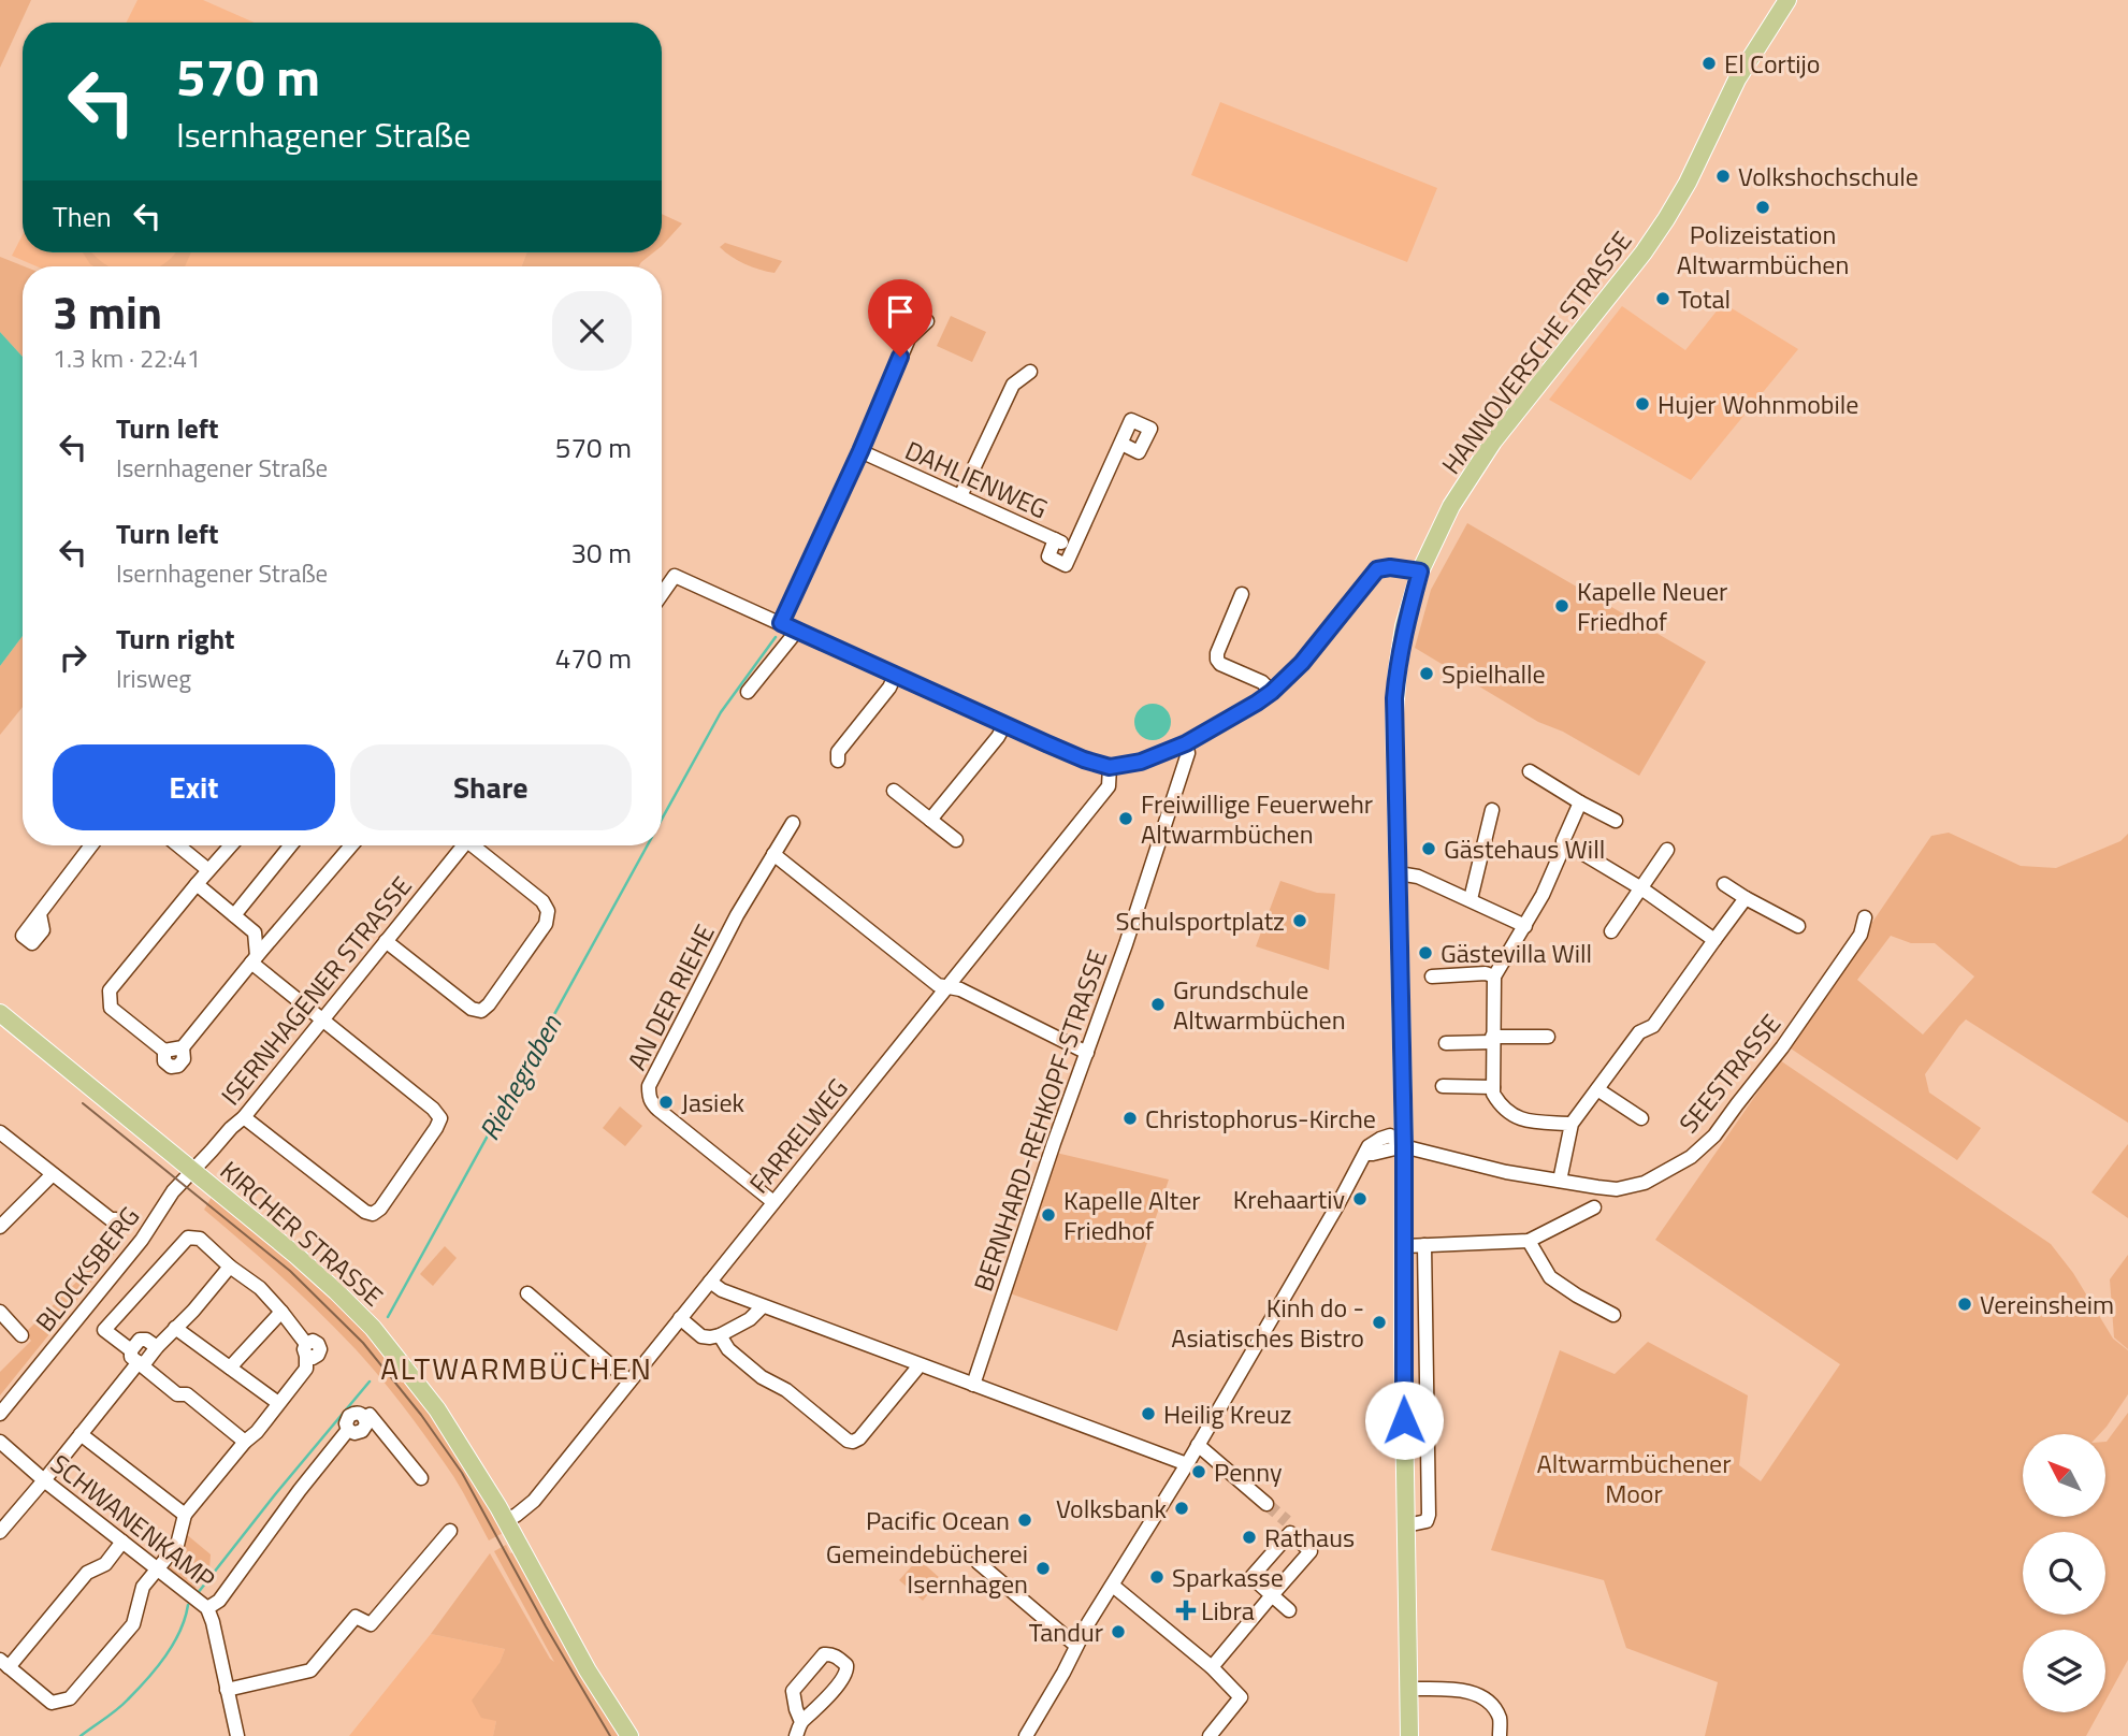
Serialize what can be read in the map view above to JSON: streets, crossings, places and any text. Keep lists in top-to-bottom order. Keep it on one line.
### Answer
{"streets":{"main road":["HANNOVERSCHE STRASSE","KIRCHER STRASSE"],"street":["DAHLIENWEG","ISERNHAGENER STRASSE","AN DER RIEHE","SEESTRASSE","BERNHARD-REHKOPF-STRASSE","FARRELWEG","BLOCKSBERG","SCHWANENKAMP"]},"crossings":[["HANNOVERSCHE STRASSE","SEESTRASSE"],["ISERNHAGENER STRASSE","KIRCHER STRASSE"],["ISERNHAGENER STRASSE","BLOCKSBERG"],["AN DER RIEHE","FARRELWEG"],["FARRELWEG","KIRCHER STRASSE"],["KIRCHER STRASSE","BLOCKSBERG"]],"districts":["ALTWARMBÜCHEN"],"water":["Riehegraben"],"parks":["Altwarmbüchener Moor"],"places":{"other":["El Cortijo","Volkshochschule","Polizeistation Altwarmbüchen","Total","Hujer Wohnmobile","Kapelle Neuer Friedhof","Spielhalle","Freiwillige Feuerwehr Altwarmbüchen","Gästehaus Will","Schulsportplatz","Gästevilla Will","Grundschule Altwarmbüchen","Jasiek","Christophorus-Kirche","Krehaartiv","Kapelle Alter Friedhof","Vereinsheim","Kinh do - Asiatisches Bistro","Heilig Kreuz","Penny","Volksbank","Pacific Ocean","Rathaus","Gemeindebücherei Isernhagen","Sparkasse","Tandur"],"health":["Libra"]},"north":"top left","page":{"turn":["570 m","Isernhagener Straße"],"then":"Then","heading":["3 min","1.3 km · 22:41"],"list":[{"name":"Turn left","note":"Isernhagener Straße","value":"570 m"},{"name":"Turn left","note":"Isernhagener Straße","value":"30 m"},{"name":"Turn right","note":"Irisweg","value":"470 m"}],"buttons":["Exit","Share"]}}
